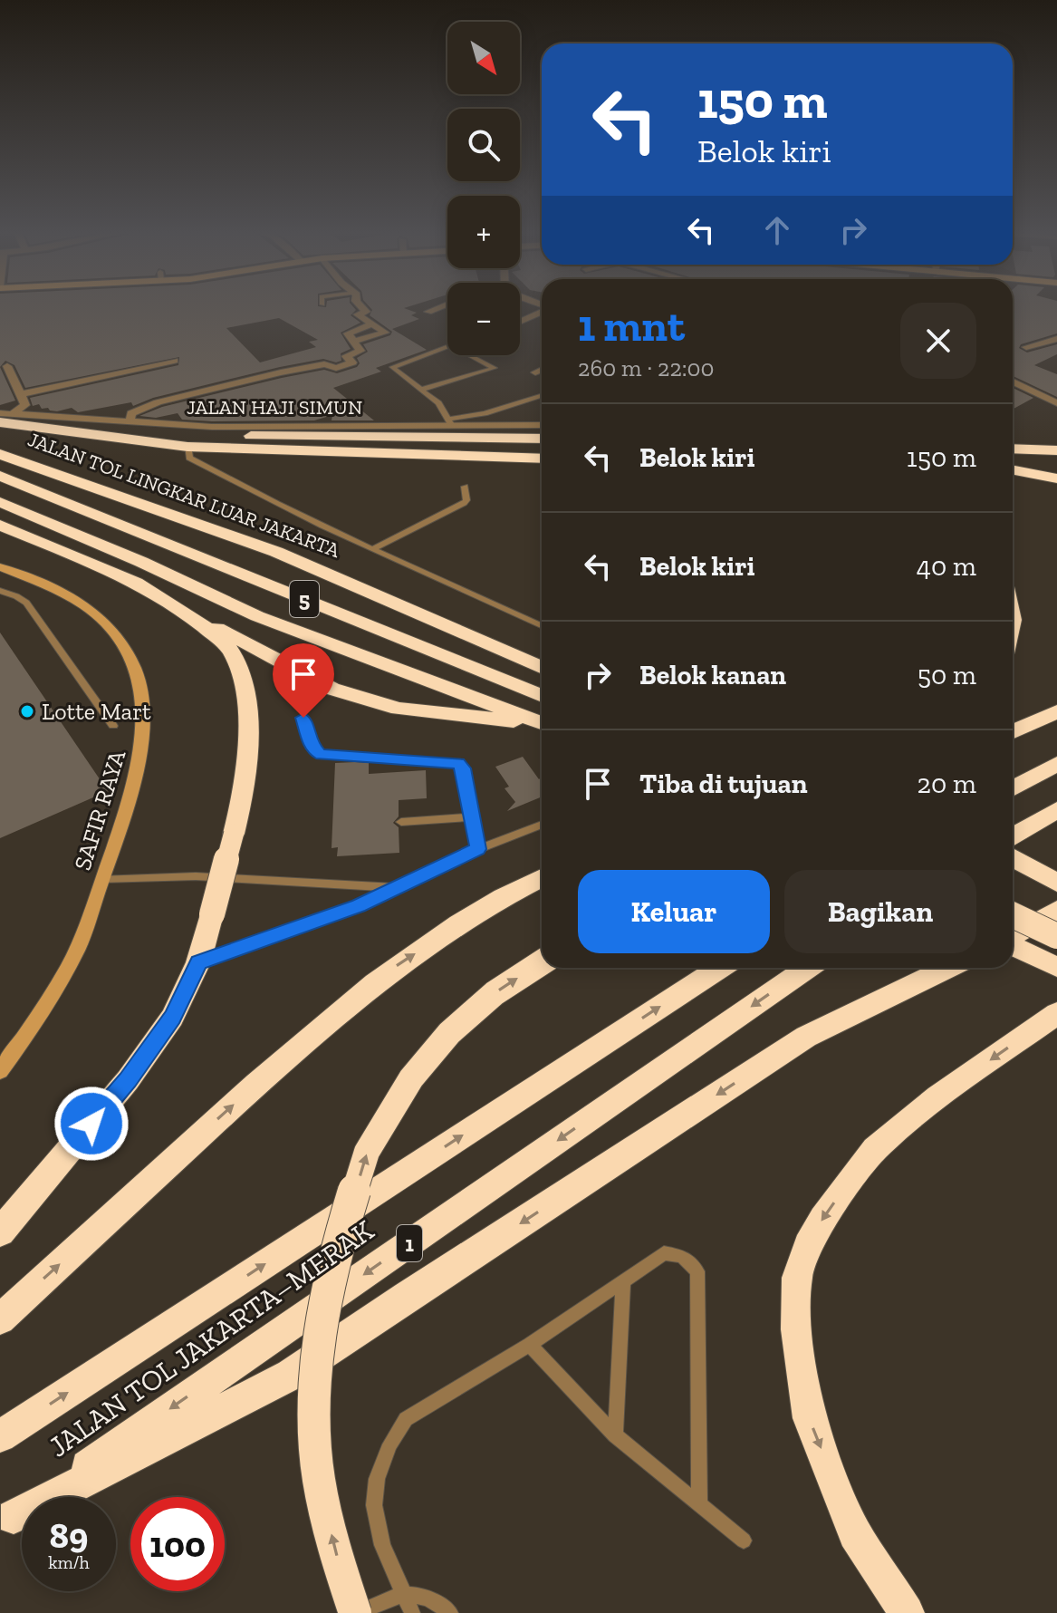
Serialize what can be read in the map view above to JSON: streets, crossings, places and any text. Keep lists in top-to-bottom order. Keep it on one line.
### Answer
{"streets":{"highway":["JALAN TOL LINGKAR LUAR JAKARTA","5","1","JALAN TOL JAKARTA–MERAK"],"main road":["SAFIR RAYA"],"street":["JALAN HAJI SIMUN"]},"places":["Lotte Mart"],"north":"bottom right","page":{"map_buttons":["+","−"],"turn":["150 m","Belok kiri"],"heading":["1 mnt","260 m · 22:00"],"list":[{"name":"Belok kiri","value":"150 m"},{"name":"Belok kiri","value":"40 m"},{"name":"Belok kanan","value":"50 m"},{"name":"Tiba di tujuan","value":"20 m"}],"buttons":["Keluar","Bagikan"],"speed":"89 km/h","limit":"100"}}
